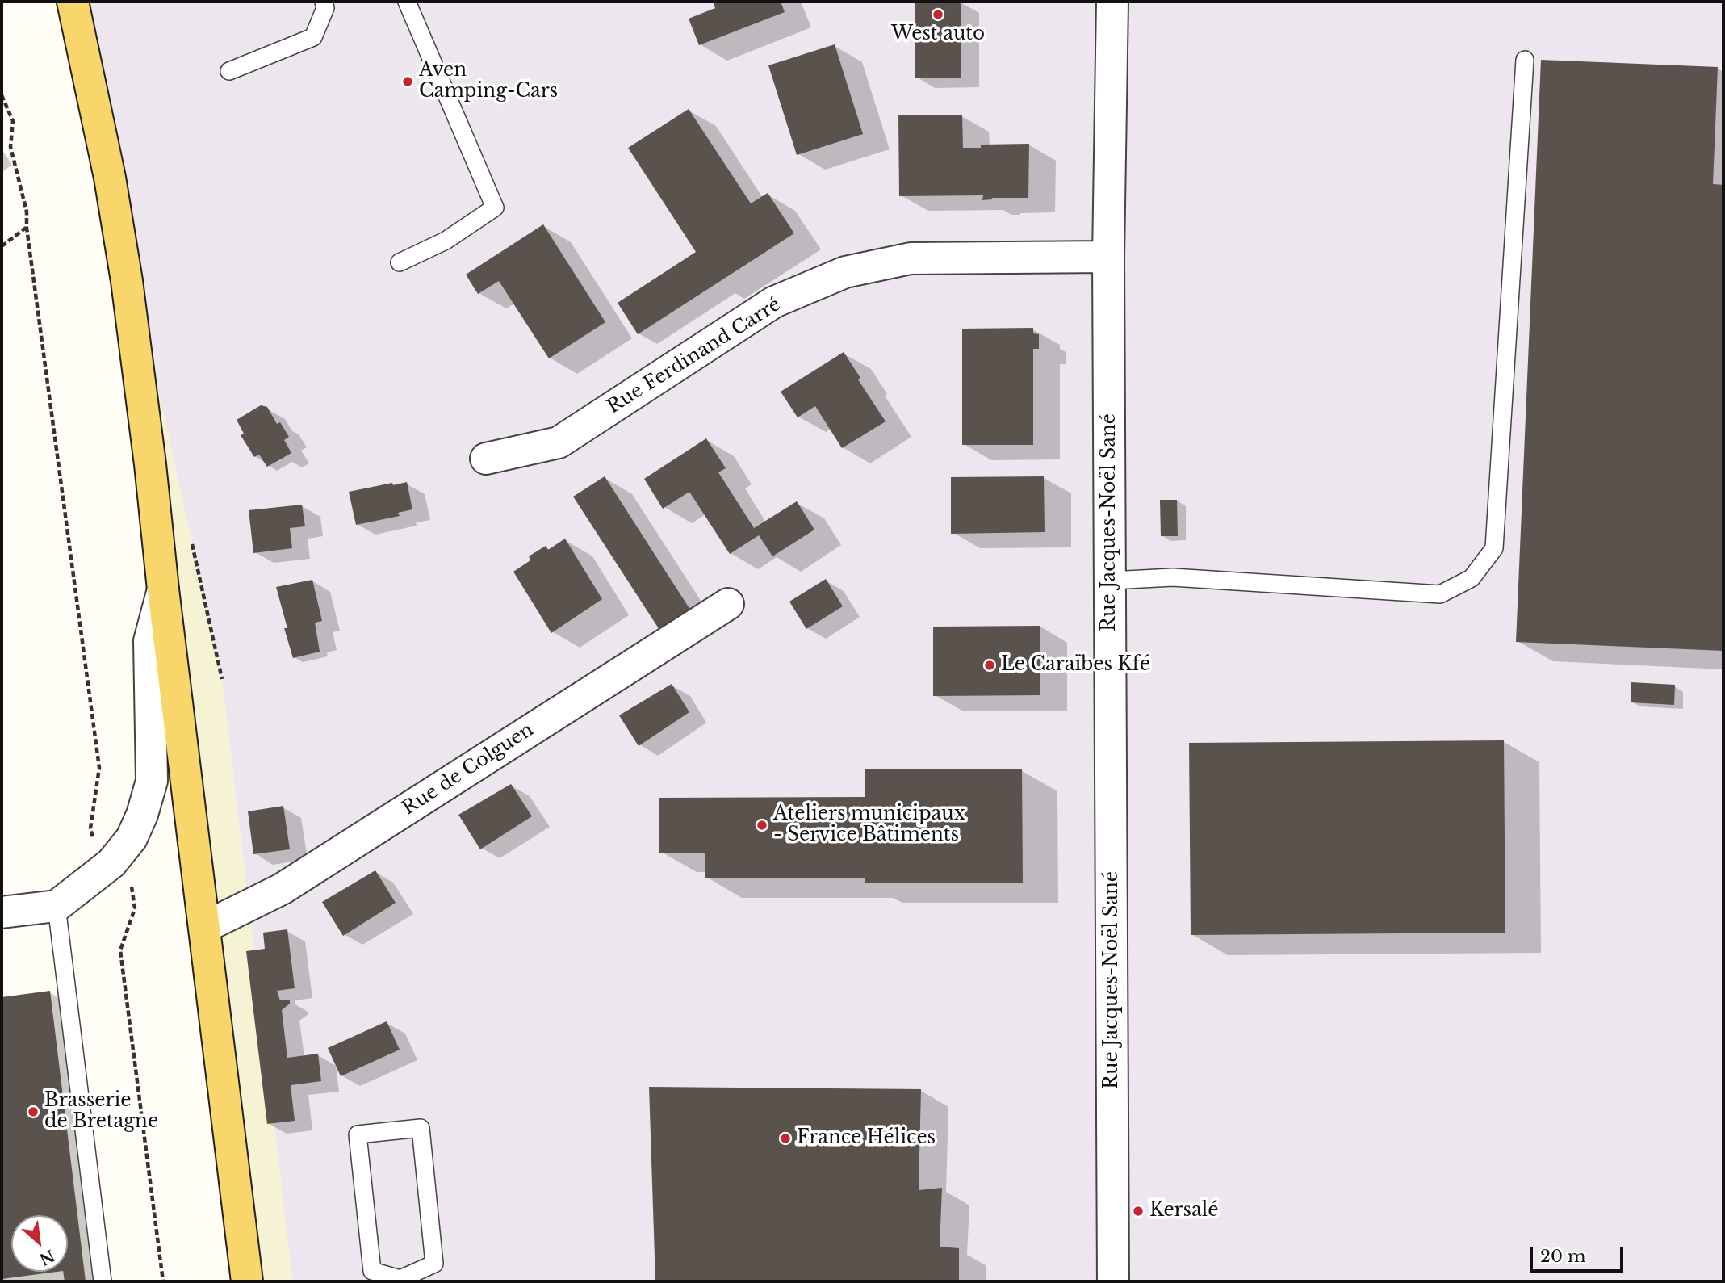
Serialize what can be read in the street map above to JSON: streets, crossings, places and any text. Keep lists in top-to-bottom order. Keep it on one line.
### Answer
{"streets":{"street":["Rue Ferdinand Carré","Rue Jacques-Noël Sané","Rue de Colguen"]},"crossings":[["Rue Ferdinand Carré","Rue Jacques-Noël Sané"]],"places":["West auto","Aven Camping-Cars","Le Caraïbes Kfé","Ateliers municipaux - Service Bâtiments","Brasserie de Bretagne","France Hélices","Kersalé"],"scale_bar":"20 m","north":"bottom right"}
